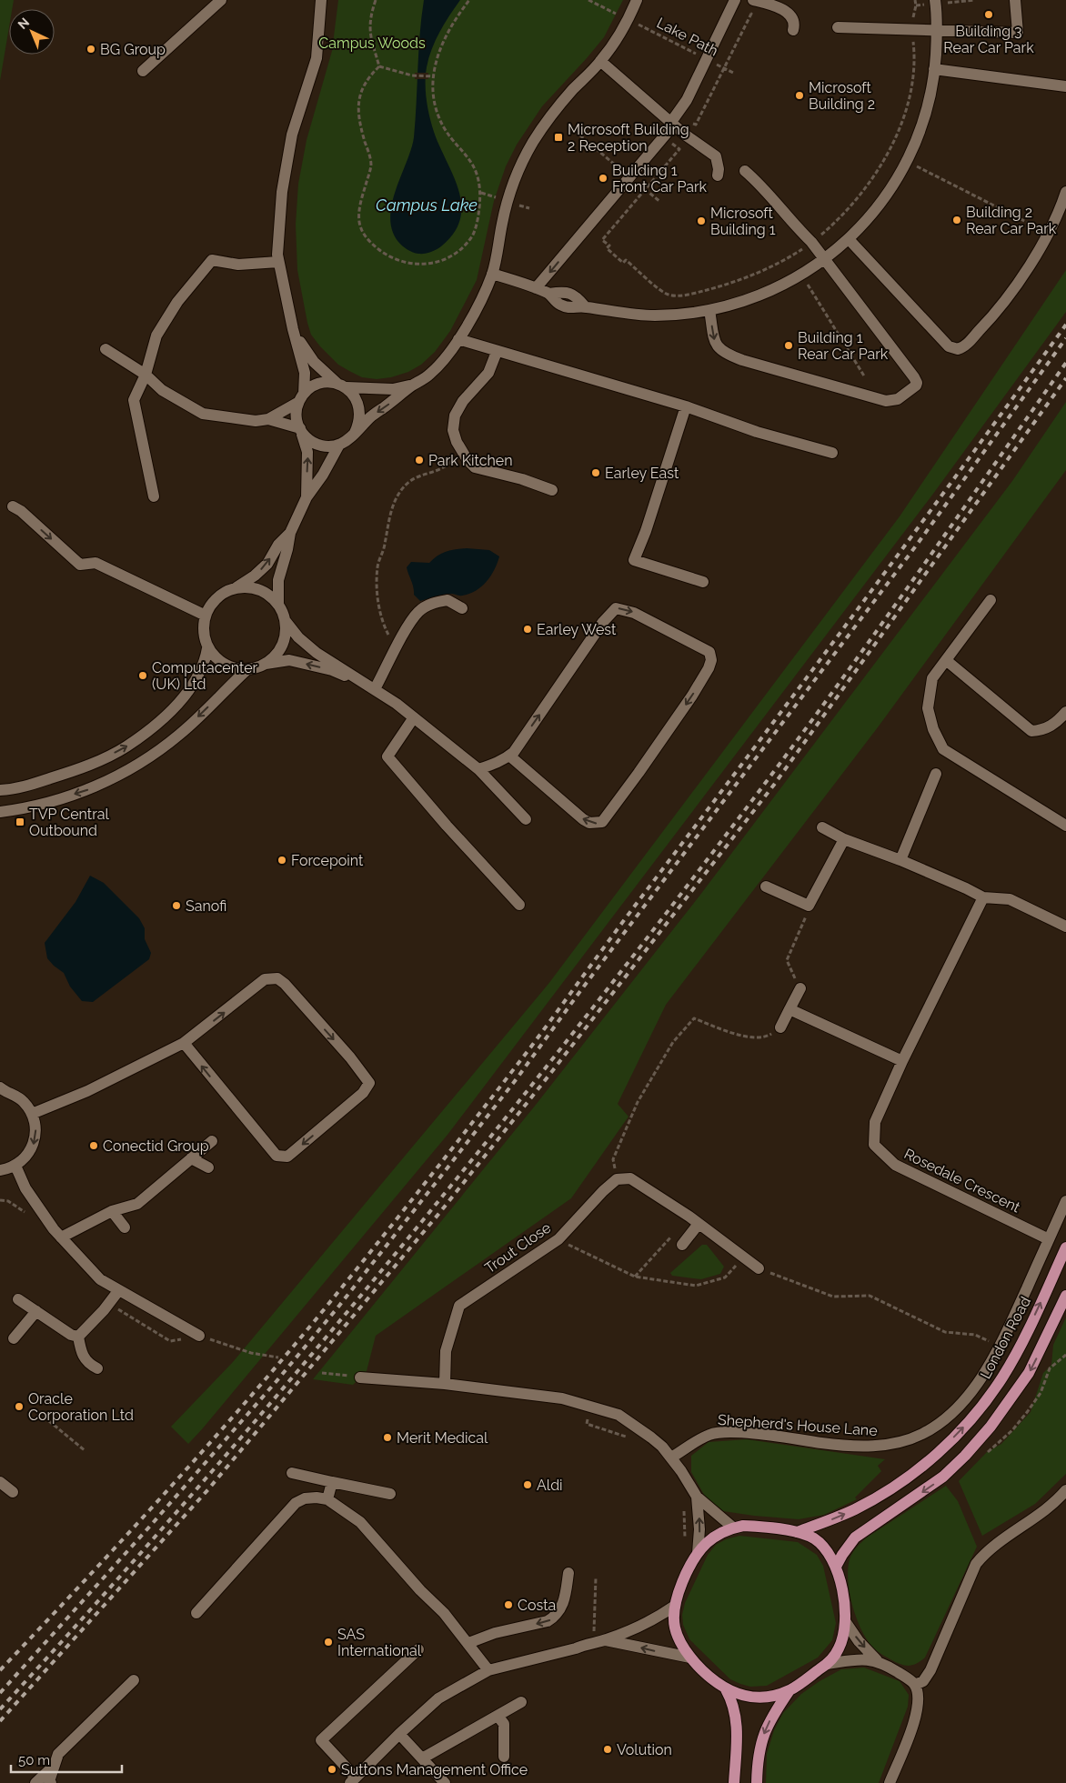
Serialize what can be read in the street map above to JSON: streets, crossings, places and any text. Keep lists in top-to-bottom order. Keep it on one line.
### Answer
{"streets":{"main road":["London Road"],"street":["Rosedale Crescent","Trout Close","Shepherd's House Lane"],"path":["Lake Path"]},"crossings":[["Rosedale Crescent","Shepherd's House Lane"]],"water":["Campus Lake"],"parks":["Campus Woods"],"places":{"other":["Building 3 Rear Car Park","BG Group","Microsoft Building 2","Building 1 Front Car Park","Building 2 Rear Car Park","Microsoft Building 1","Building 1 Rear Car Park","Park Kitchen","Earley East","Earley West","Computacenter (UK) Ltd","Forcepoint","Sanofi","Conectid Group","Oracle Corporation Ltd","Merit Medical","Aldi","Costa","SAS International","Volution","Suttons Management Office"],"transit":["Microsoft Building 2 Reception","TVP Central Outbound"]},"scale_bar":"50 m","north":"top left"}
